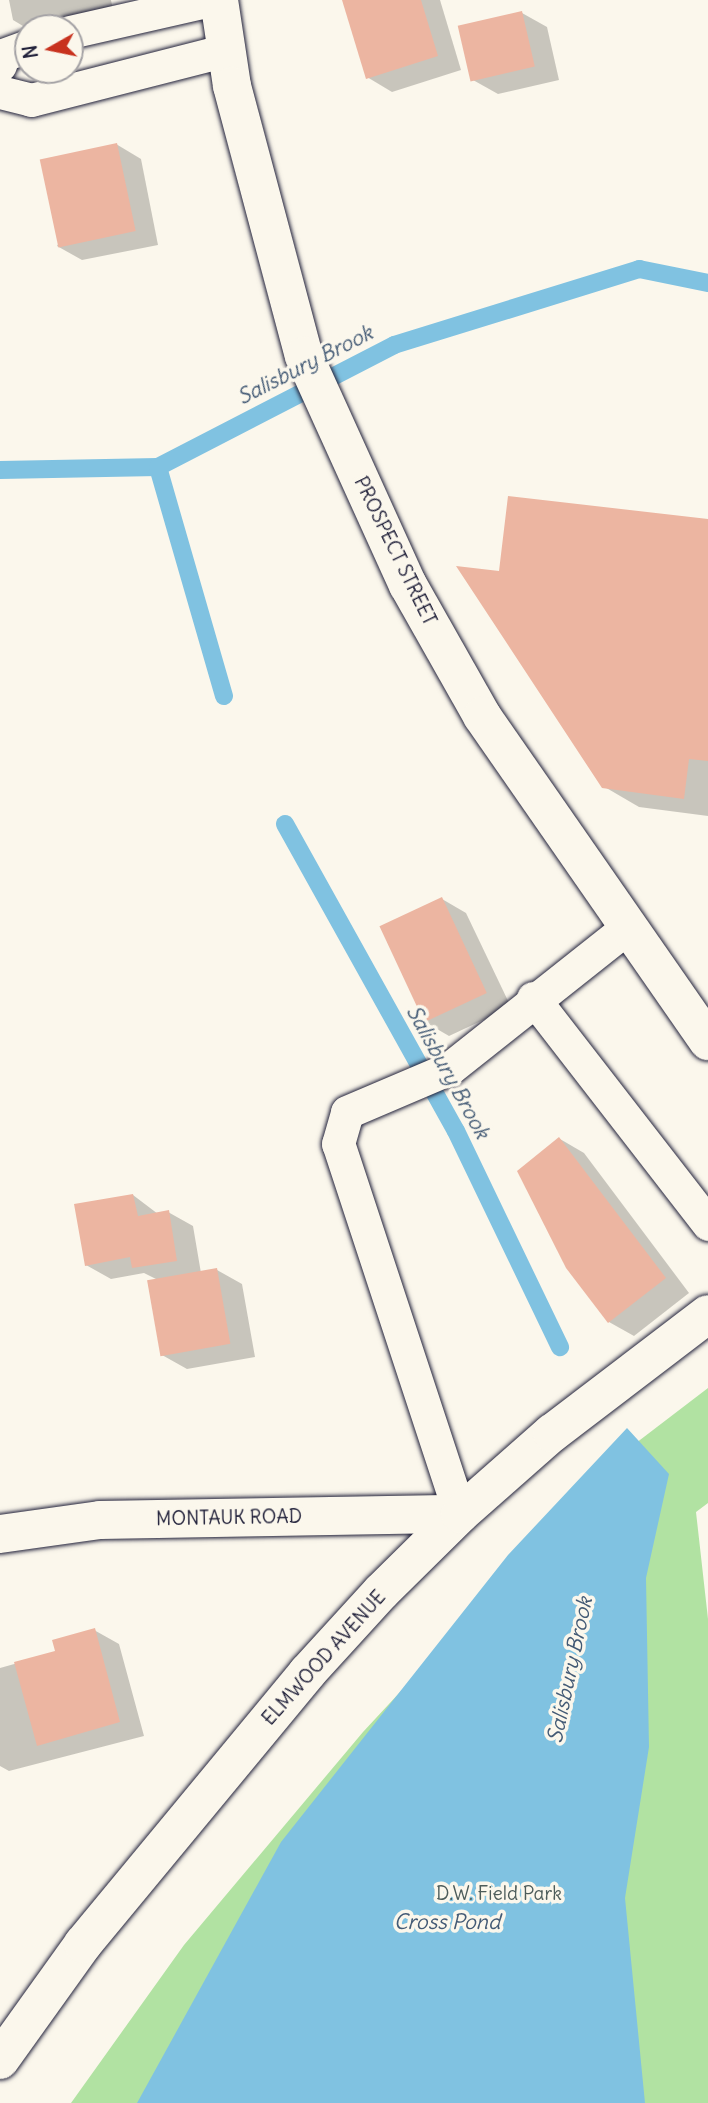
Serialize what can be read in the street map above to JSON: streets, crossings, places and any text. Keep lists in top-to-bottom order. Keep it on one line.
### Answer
{"streets":{"street":["PROSPECT STREET","MONTAUK ROAD","ELMWOOD AVENUE"]},"crossings":[["MONTAUK ROAD","ELMWOOD AVENUE"]],"water":["Salisbury Brook","Cross Pond"],"parks":["D.W. Field Park"],"north":"left"}
